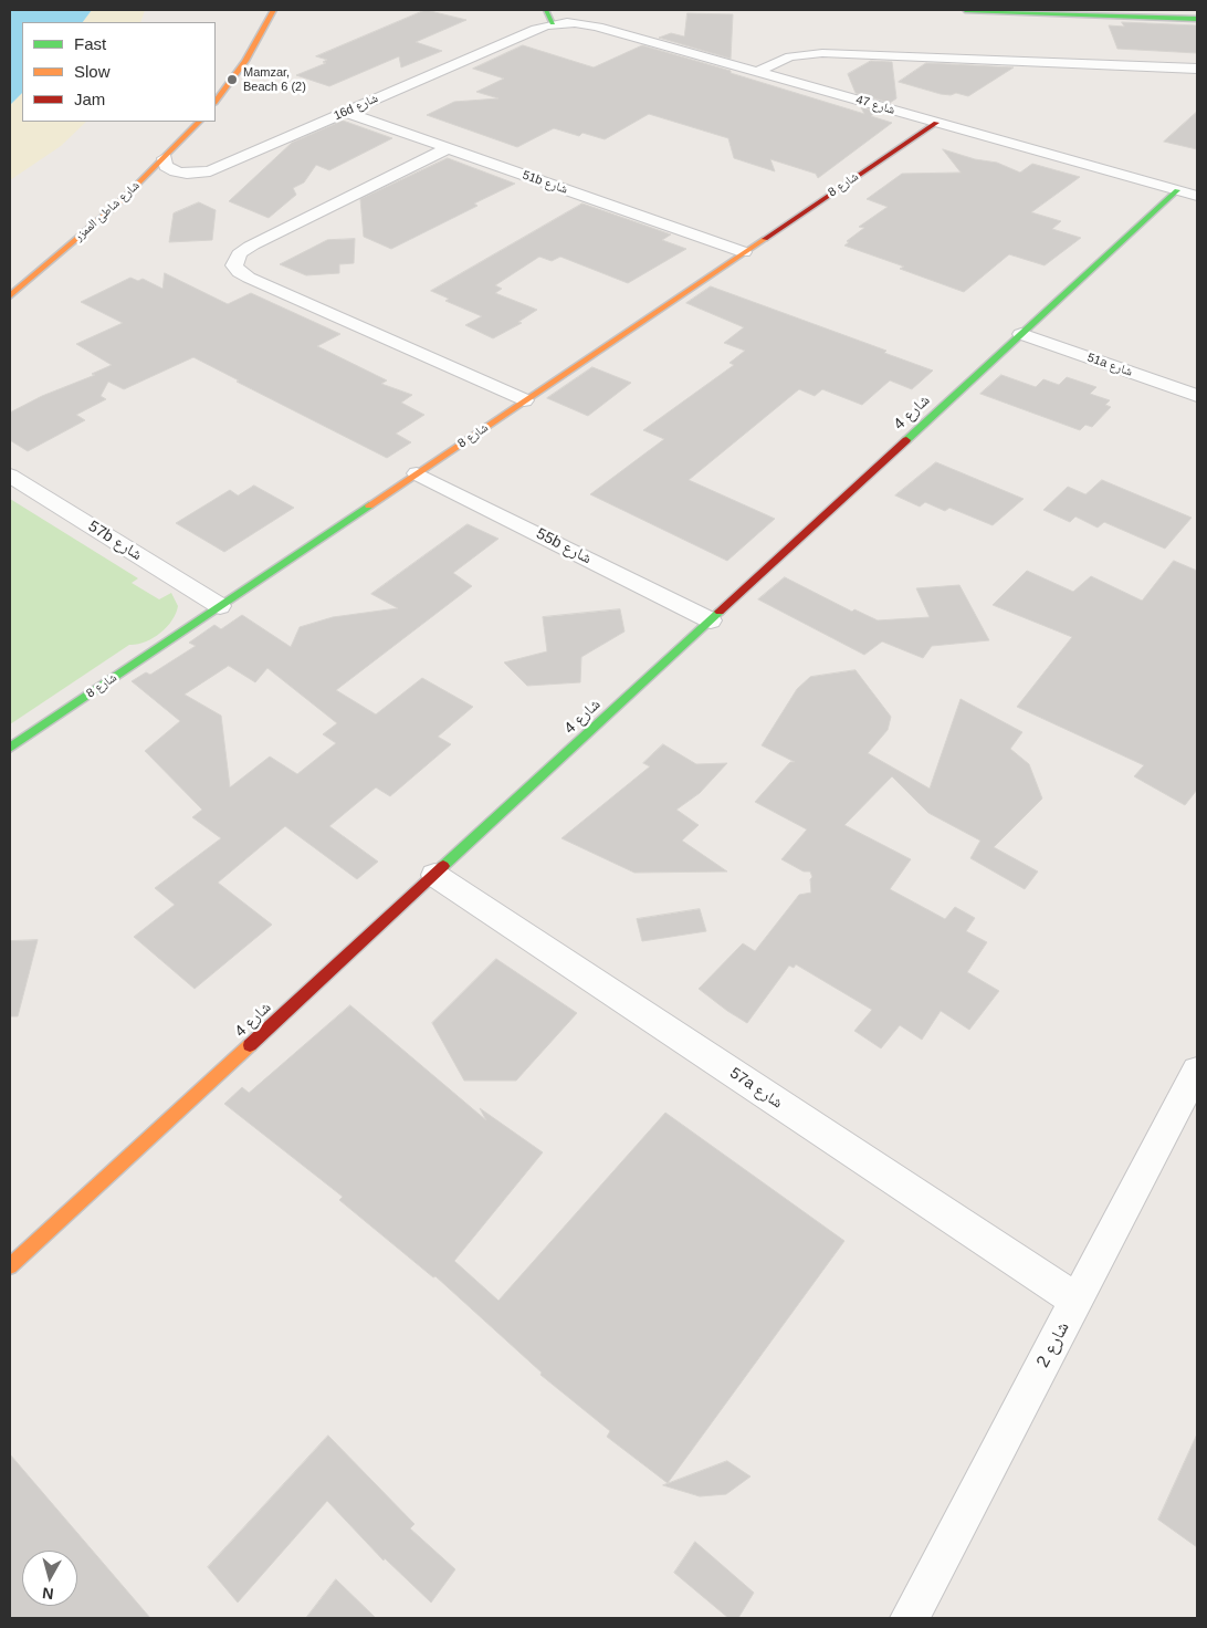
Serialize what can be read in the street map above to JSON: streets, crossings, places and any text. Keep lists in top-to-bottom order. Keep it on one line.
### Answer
{"streets":{"street":["شارع 47","16d شارع","51b شارع","شارع 8","شارع شاطئ الممزر","51a شارع","شارع 4","57b شارع","55b شارع","57a شارع","شارع 2"]},"crossings":[["شارع 47","16d شارع"],["شارع 47","شارع 8"],["شارع 47","شارع 4"],["16d شارع","51b شارع"],["16d شارع","شارع شاطئ الممزر"],["51b شارع","شارع 8"],["شارع 8","57b شارع"],["شارع 8","55b شارع"],["51a شارع","شارع 4"],["شارع 4","55b شارع"],["شارع 4","57a شارع"],["57a شارع","شارع 2"]],"places":["Mamzar, Beach 6 (2)"],"legend":["Fast","Slow","Jam"],"north":"bottom"}
